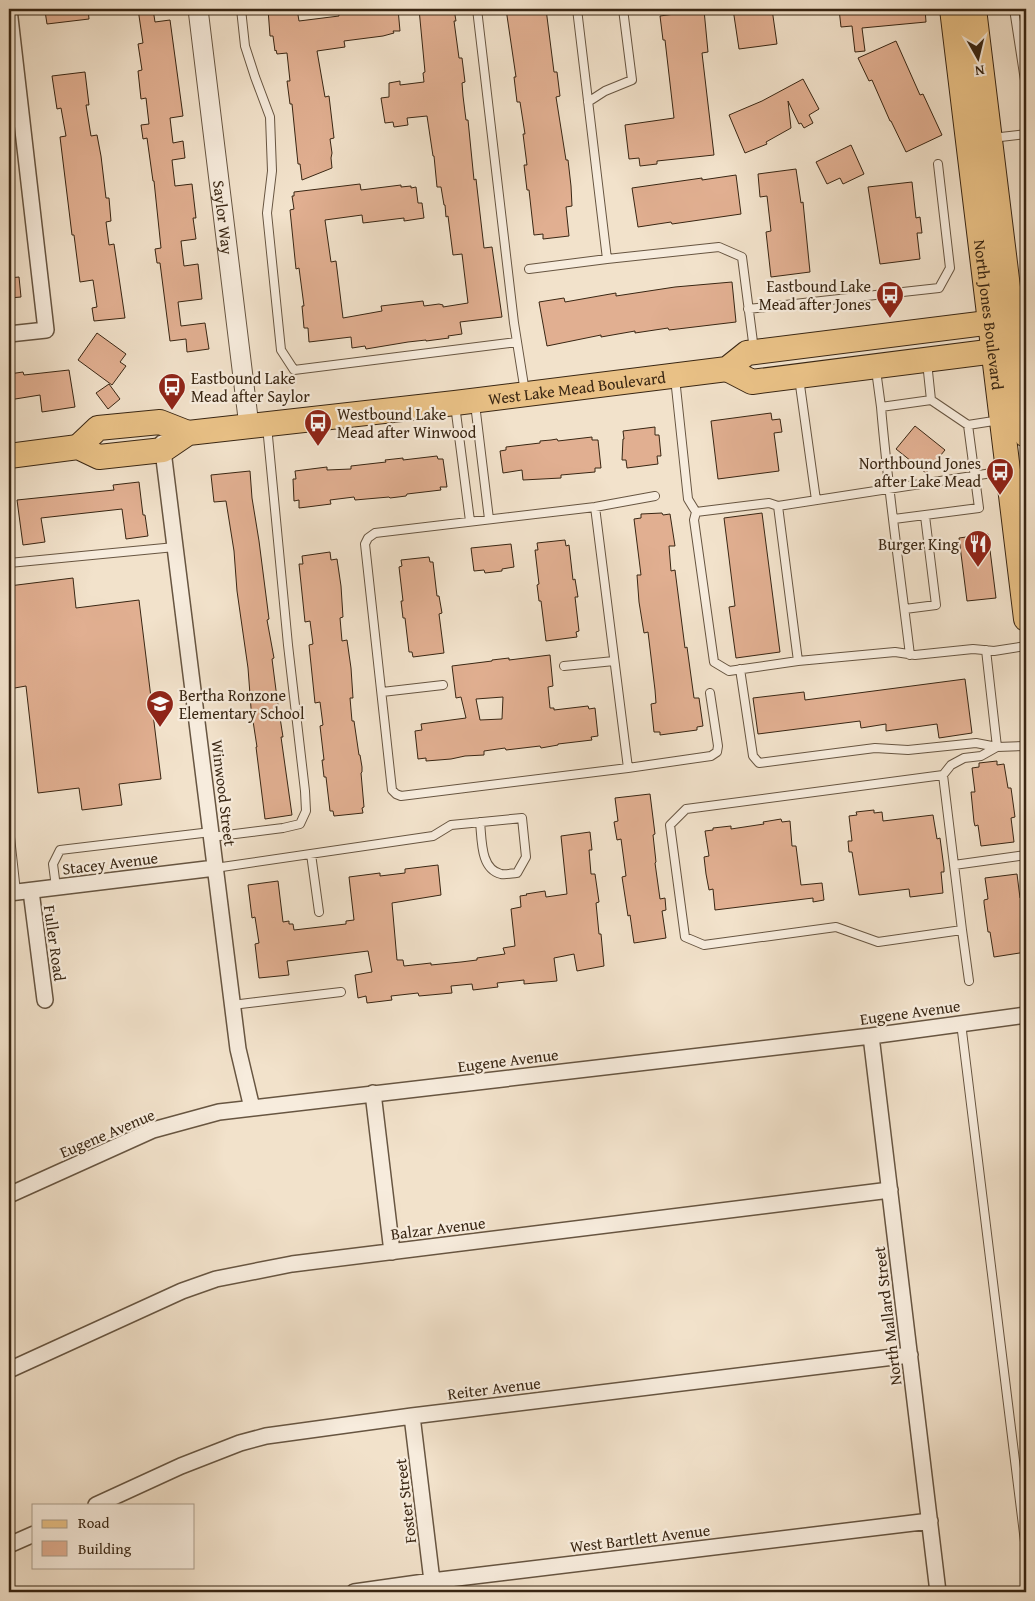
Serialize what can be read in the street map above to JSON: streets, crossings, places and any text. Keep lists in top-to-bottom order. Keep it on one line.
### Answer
{"streets":{"main road":["North Jones Boulevard","West Lake Mead Boulevard"],"street":["Saylor Way","Winwood Street","Stacey Avenue","Fuller Road","Eugene Avenue","Balzar Avenue","North Mallard Street","Reiter Avenue","Foster Street","West Bartlett Avenue"]},"crossings":[["Saylor Way","West Lake Mead Boulevard"],["West Lake Mead Boulevard","Winwood Street"],["Winwood Street","Stacey Avenue"],["Winwood Street","Eugene Avenue"],["Stacey Avenue","Fuller Road"],["Eugene Avenue","North Mallard Street"],["Balzar Avenue","North Mallard Street"],["North Mallard Street","Reiter Avenue"],["North Mallard Street","West Bartlett Avenue"],["Reiter Avenue","Foster Street"],["Foster Street","West Bartlett Avenue"]],"places":{"bus stop":["Eastbound Lake Mead after Jones","Eastbound Lake Mead after Saylor","Westbound Lake Mead after Winwood","Northbound Jones after Lake Mead"],"restaurant":["Burger King"],"school or university":["Bertha Ronzone Elementary School"]},"legend":["Road","Building"],"north":"bottom"}
